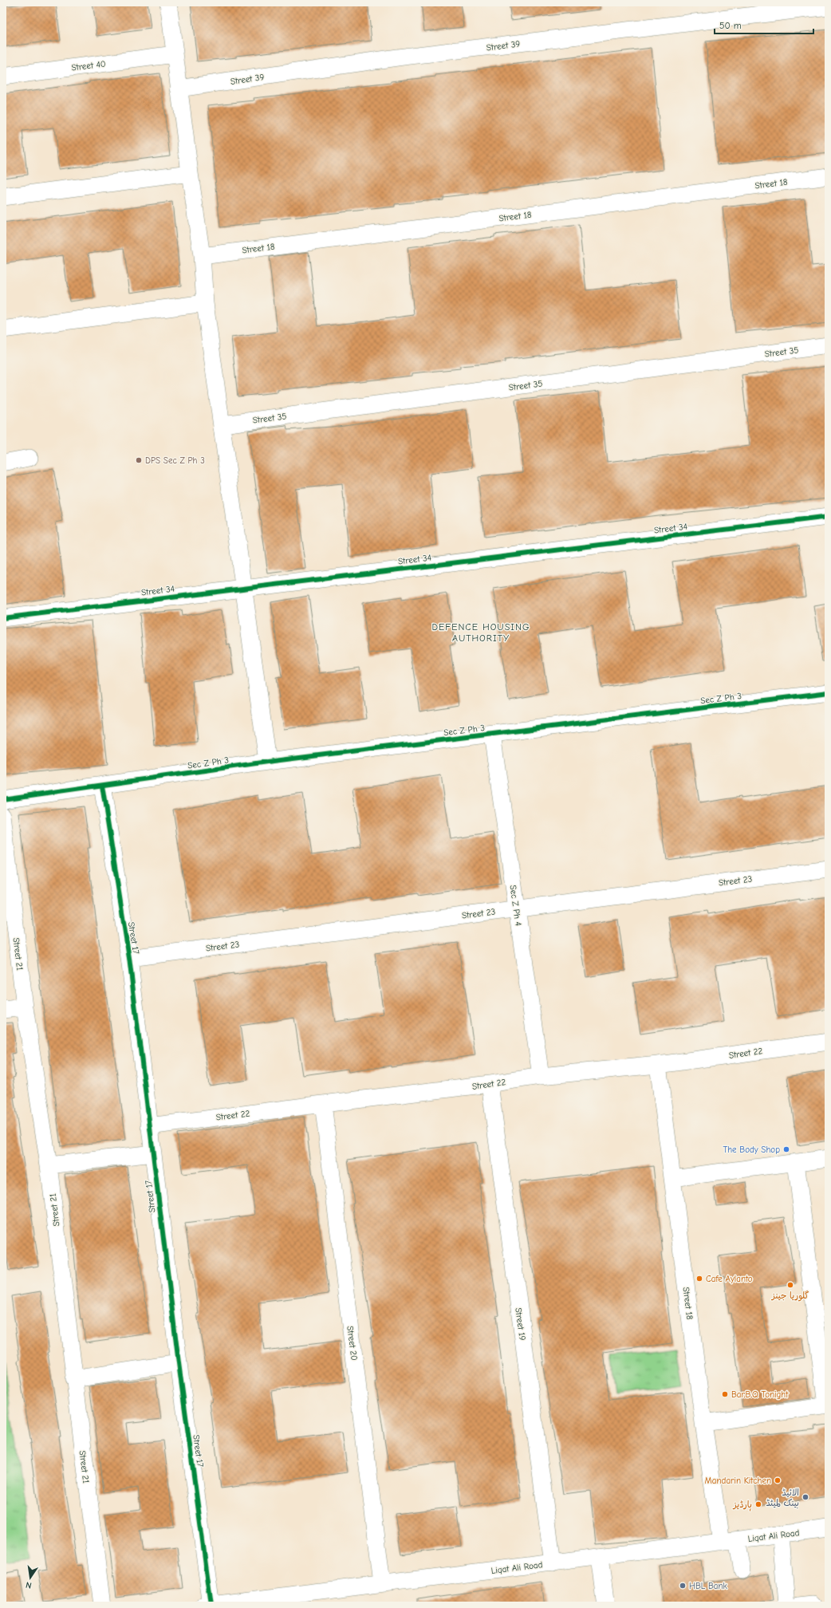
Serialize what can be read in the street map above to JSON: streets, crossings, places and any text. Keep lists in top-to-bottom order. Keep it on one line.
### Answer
{"streets":{"street":["Street 39","Street 40","Street 18","Street 35","Street 34","Sec Z Ph 3","Street 23","Sec Z Ph 4","Street 17","Street 21","Street 22","Street 19","Street 20","Liqat Ali Road"]},"crossings":[["Street 18","Street 22"],["Street 18","Liqat Ali Road"],["Sec Z Ph 3","Sec Z Ph 4"],["Sec Z Ph 3","Street 17"],["Street 23","Sec Z Ph 4"],["Street 23","Street 17"],["Sec Z Ph 4","Street 22"],["Street 17","Street 22"],["Street 17","Liqat Ali Road"],["Street 22","Street 19"],["Street 22","Street 20"],["Street 19","Liqat Ali Road"],["Street 20","Liqat Ali Road"]],"districts":["DEFENCE HOUSING AUTHORITY"],"places":["DPS Sec Z Ph 3","The Body Shop","Cafe Aylanto","گلوریا جینز","Bar.B.Q Tonight","Mandarin Kitchen","الائیڈ بینک لمیٹڈ","ہارڈیز","HBL Bank"],"scale_bar":"50 m","north":"bottom"}
